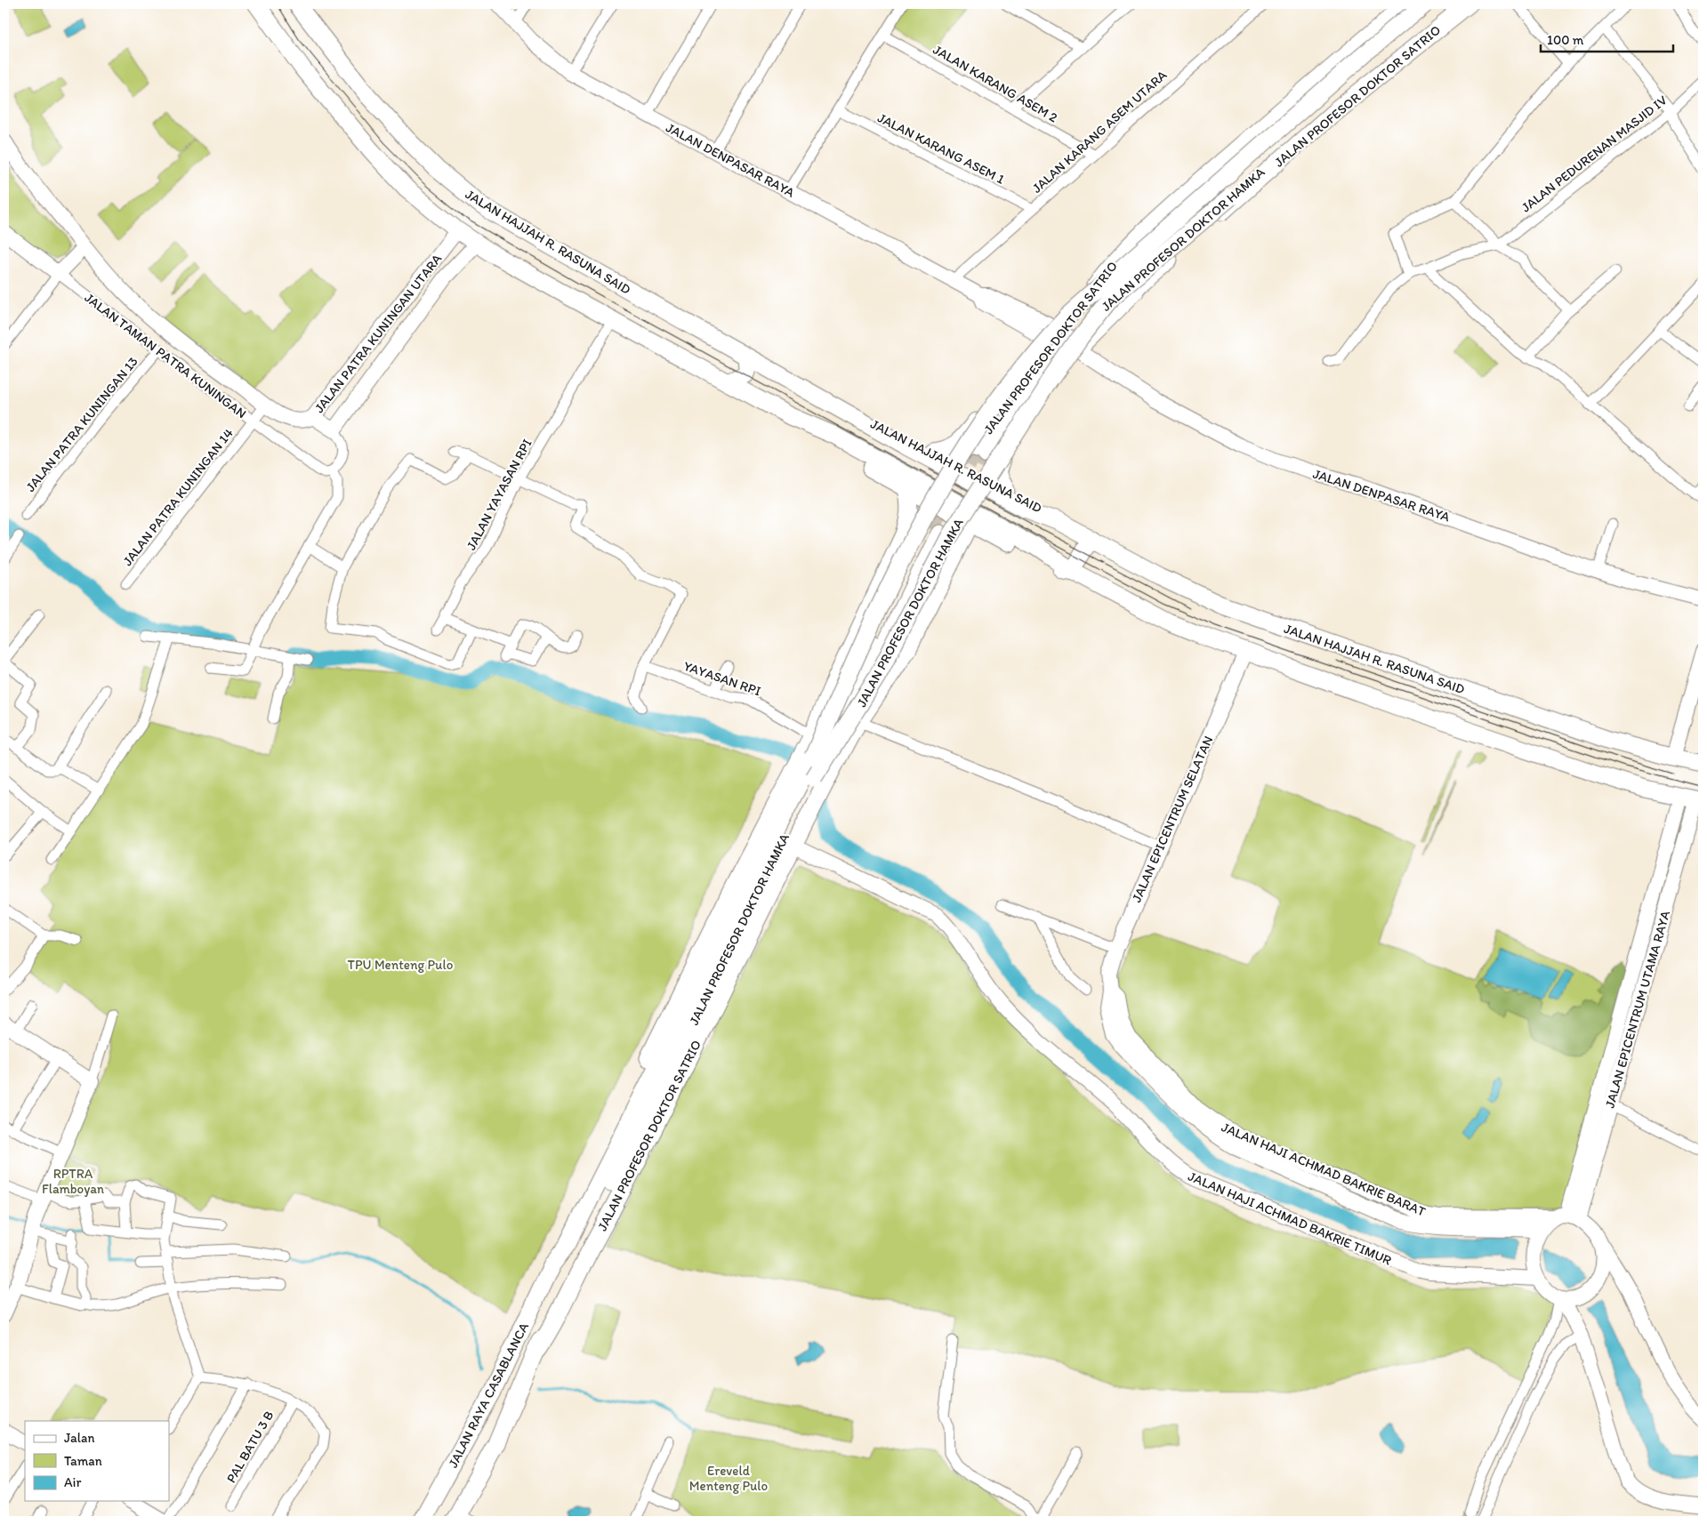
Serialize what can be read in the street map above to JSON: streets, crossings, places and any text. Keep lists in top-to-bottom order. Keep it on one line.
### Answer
{"streets":{"main road":["JALAN PROFESOR DOKTOR SATRIO","JALAN PROFESOR DOKTOR HAMKA","JALAN HAJJAH R. RASUNA SAID","JALAN RAYA CASABLANCA"],"street":["JALAN KARANG ASEM 2","JALAN KARANG ASEM UTARA","JALAN KARANG ASEM 1","JALAN PEDURENAN MASJID IV","JALAN DENPASAR RAYA","JALAN PATRA KUNINGAN UTARA","JALAN TAMAN PATRA KUNINGAN","JALAN PATRA KUNINGAN 13","JALAN YAYASAN RPI","JALAN PATRA KUNINGAN 14","YAYASAN RPI","JALAN EPICENTRUM SELATAN","JALAN EPICENTRUM UTAMA RAYA","JALAN HAJI ACHMAD BAKRIE BARAT","JALAN HAJI ACHMAD BAKRIE TIMUR","PAL BATU 3 B"]},"crossings":[["JALAN KARANG ASEM 2","JALAN KARANG ASEM UTARA"],["JALAN PROFESOR DOKTOR SATRIO","JALAN PROFESOR DOKTOR HAMKA"],["JALAN PROFESOR DOKTOR SATRIO","YAYASAN RPI"],["JALAN PROFESOR DOKTOR SATRIO","JALAN HAJI ACHMAD BAKRIE TIMUR"],["JALAN PROFESOR DOKTOR SATRIO","JALAN RAYA CASABLANCA"],["JALAN KARANG ASEM UTARA","JALAN KARANG ASEM 1"],["JALAN KARANG ASEM UTARA","JALAN DENPASAR RAYA"],["JALAN PROFESOR DOKTOR HAMKA","JALAN RAYA CASABLANCA"],["JALAN PATRA KUNINGAN UTARA","JALAN TAMAN PATRA KUNINGAN"],["JALAN TAMAN PATRA KUNINGAN","JALAN PATRA KUNINGAN 13"],["JALAN TAMAN PATRA KUNINGAN","JALAN PATRA KUNINGAN 14"],["JALAN EPICENTRUM SELATAN","JALAN HAJI ACHMAD BAKRIE BARAT"],["JALAN EPICENTRUM UTAMA RAYA","JALAN HAJI ACHMAD BAKRIE BARAT"],["JALAN EPICENTRUM UTAMA RAYA","JALAN HAJI ACHMAD BAKRIE TIMUR"],["JALAN HAJI ACHMAD BAKRIE BARAT","JALAN HAJI ACHMAD BAKRIE TIMUR"]],"parks":["TPU Menteng Pulo","RPTRA Flamboyan","Ereveld Menteng Pulo"],"legend":["Jalan","Taman","Air"],"scale_bar":"100 m"}
